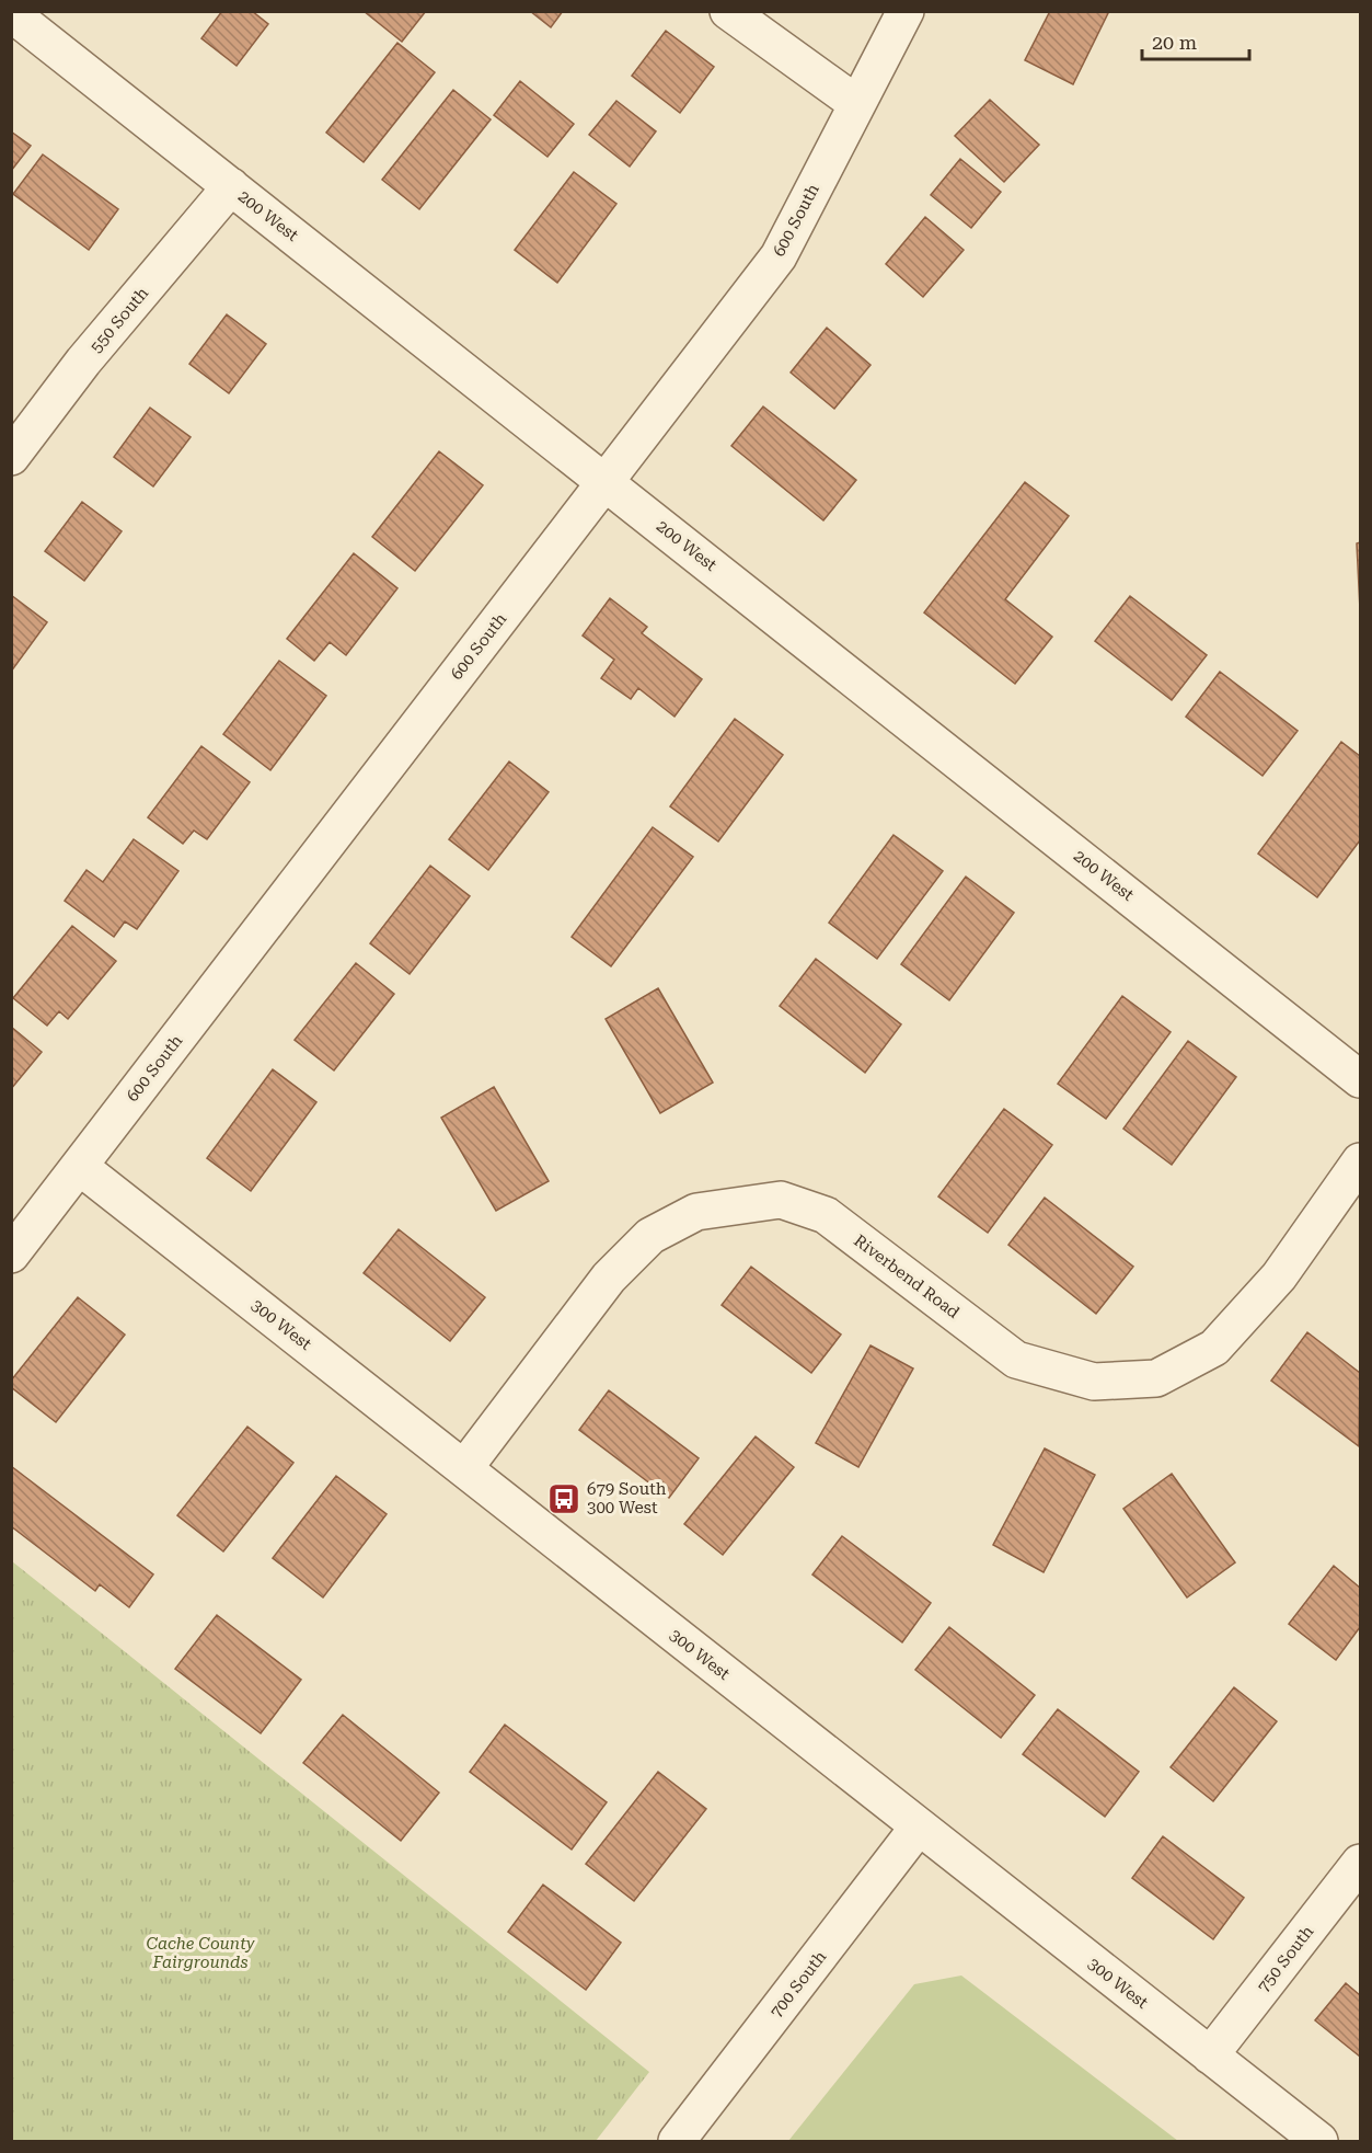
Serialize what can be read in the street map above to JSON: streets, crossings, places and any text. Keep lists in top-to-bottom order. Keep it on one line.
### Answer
{"streets":{"street":["200 West","600 South","550 South","Riverbend Road","300 West","750 South","700 South"]},"crossings":[["200 West","600 South"],["200 West","550 South"],["600 South","300 West"],["Riverbend Road","300 West"],["300 West","750 South"],["300 West","700 South"]],"parks":["Cache County Fairgrounds"],"places":{"bus stop":["679 South 300 West"]},"scale_bar":"20 m"}
